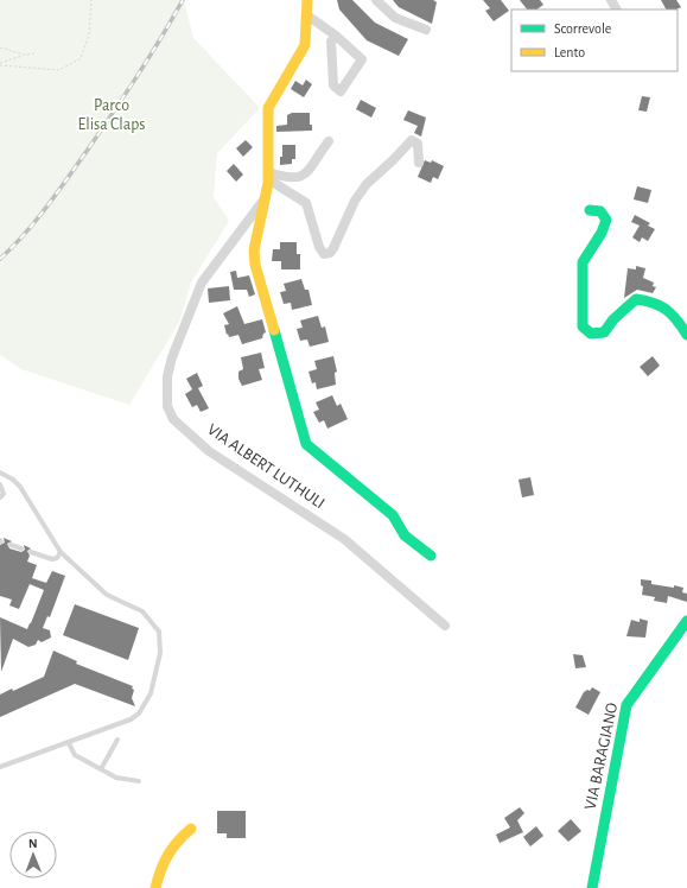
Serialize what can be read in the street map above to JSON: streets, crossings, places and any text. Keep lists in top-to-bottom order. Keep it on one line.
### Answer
{"streets":{"street":["VIA ALBERT LUTHULI","VIA BARAGIANO"]},"parks":["Parco Elisa Claps"],"legend":["Scorrevole","Lento"],"north":"top"}
